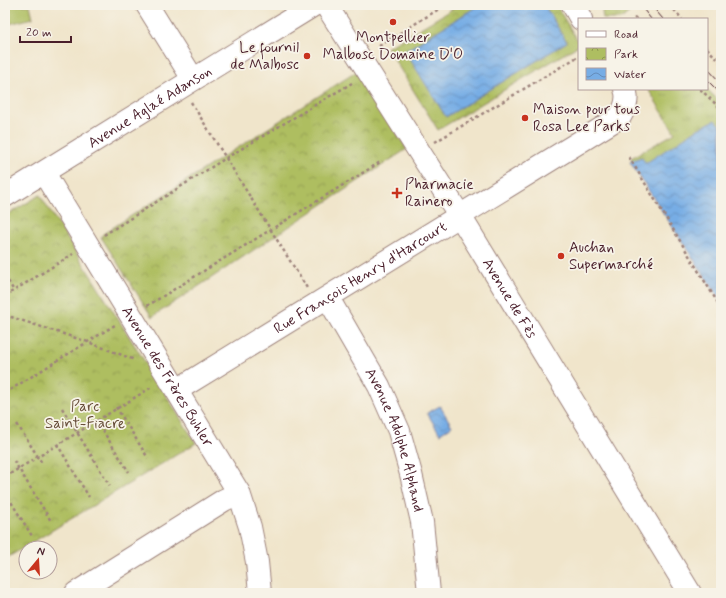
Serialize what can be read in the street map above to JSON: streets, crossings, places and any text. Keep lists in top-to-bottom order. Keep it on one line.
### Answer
{"streets":{"street":["Avenue Aglaé Adanson","Rue François Henry d'Harcourt","Avenue de Fès","Avenue des Frères Buhler","Avenue Adolphe Alphand"]},"crossings":[["Avenue Aglaé Adanson","Avenue des Frères Buhler"],["Rue François Henry d'Harcourt","Avenue de Fès"],["Rue François Henry d'Harcourt","Avenue des Frères Buhler"],["Rue François Henry d'Harcourt","Avenue Adolphe Alphand"]],"parks":["Parc Saint-Fiacre"],"places":{"other":["Montpellier Malbosc Domaine D'O","Le fournil de Malbosc","Maison pour tous Rosa Lee Parks","Auchan Supermarché"],"health":["Pharmacie Rainero"]},"legend":["Road","Park","Water"],"scale_bar":"20 m","north":"top"}
